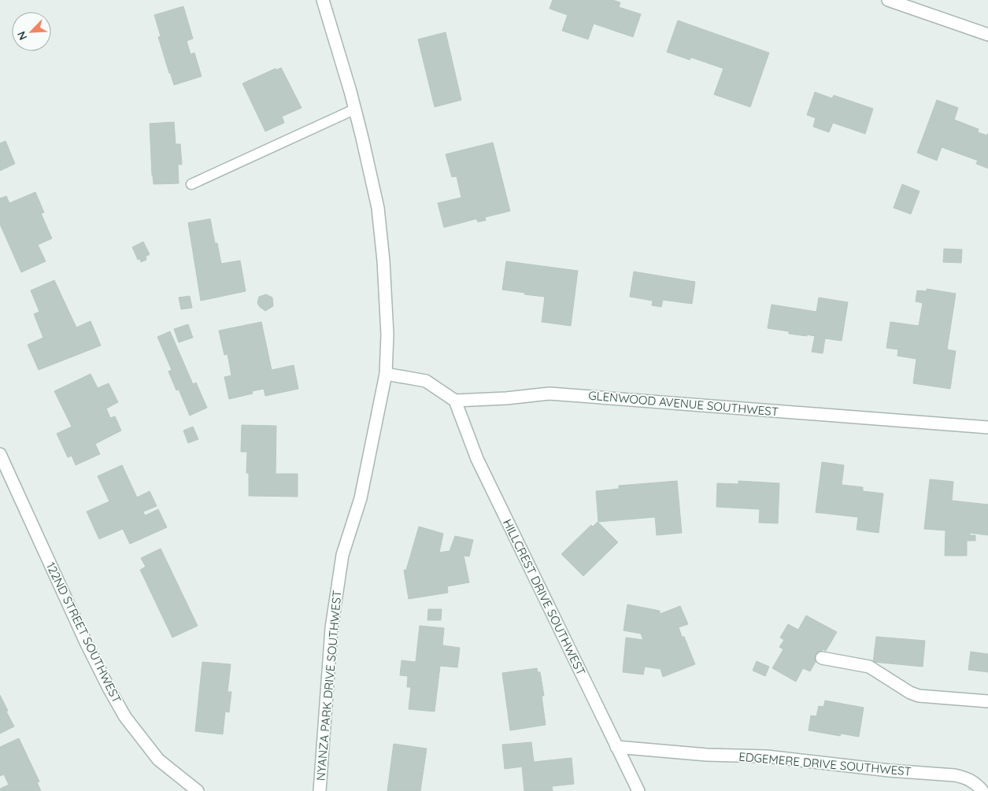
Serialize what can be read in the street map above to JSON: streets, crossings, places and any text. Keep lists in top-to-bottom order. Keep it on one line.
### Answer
{"streets":{"street":["GLENWOOD AVENUE SOUTHWEST","HILLCREST DRIVE SOUTHWEST","122ND STREET SOUTHWEST","NYANZA PARK DRIVE SOUTHWEST","EDGEMERE DRIVE SOUTHWEST"]},"crossings":[["GLENWOOD AVENUE SOUTHWEST","HILLCREST DRIVE SOUTHWEST"],["HILLCREST DRIVE SOUTHWEST","EDGEMERE DRIVE SOUTHWEST"]],"north":"bottom left"}
